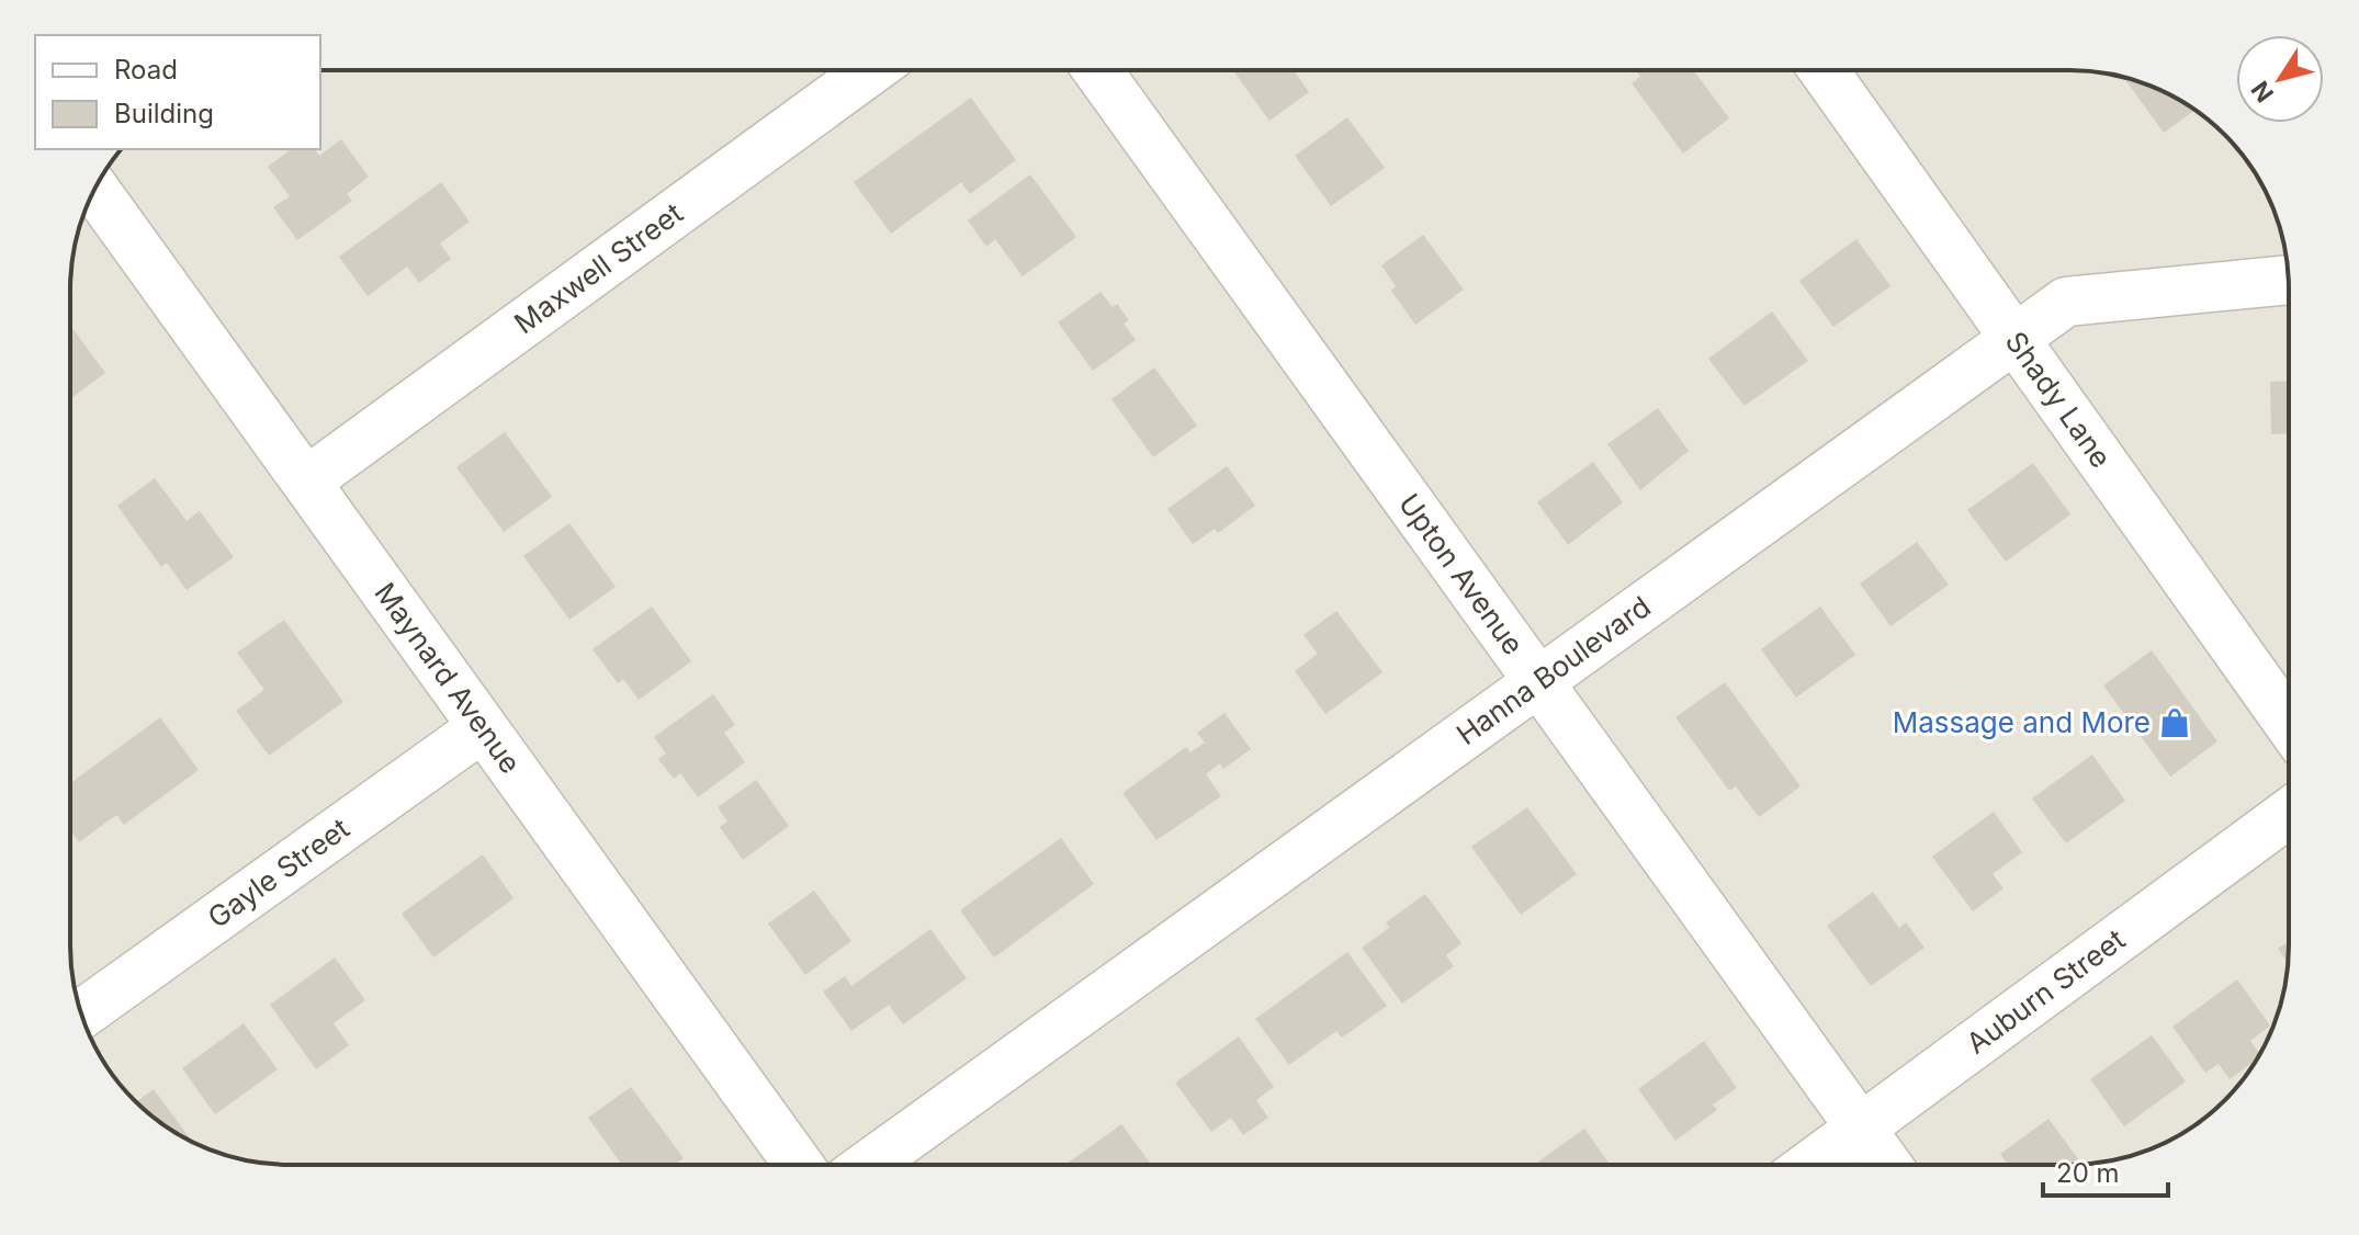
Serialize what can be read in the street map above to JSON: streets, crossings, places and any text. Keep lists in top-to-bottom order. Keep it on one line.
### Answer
{"streets":{"street":["Maxwell Street","Shady Lane","Upton Avenue","Hanna Boulevard","Maynard Avenue","Gayle Street","Auburn Street"]},"crossings":[["Maxwell Street","Maynard Avenue"],["Shady Lane","Hanna Boulevard"],["Upton Avenue","Hanna Boulevard"],["Upton Avenue","Auburn Street"],["Maynard Avenue","Gayle Street"]],"places":{"shop":["Massage and More"]},"legend":["Road","Building"],"scale_bar":"20 m","north":"bottom left"}
